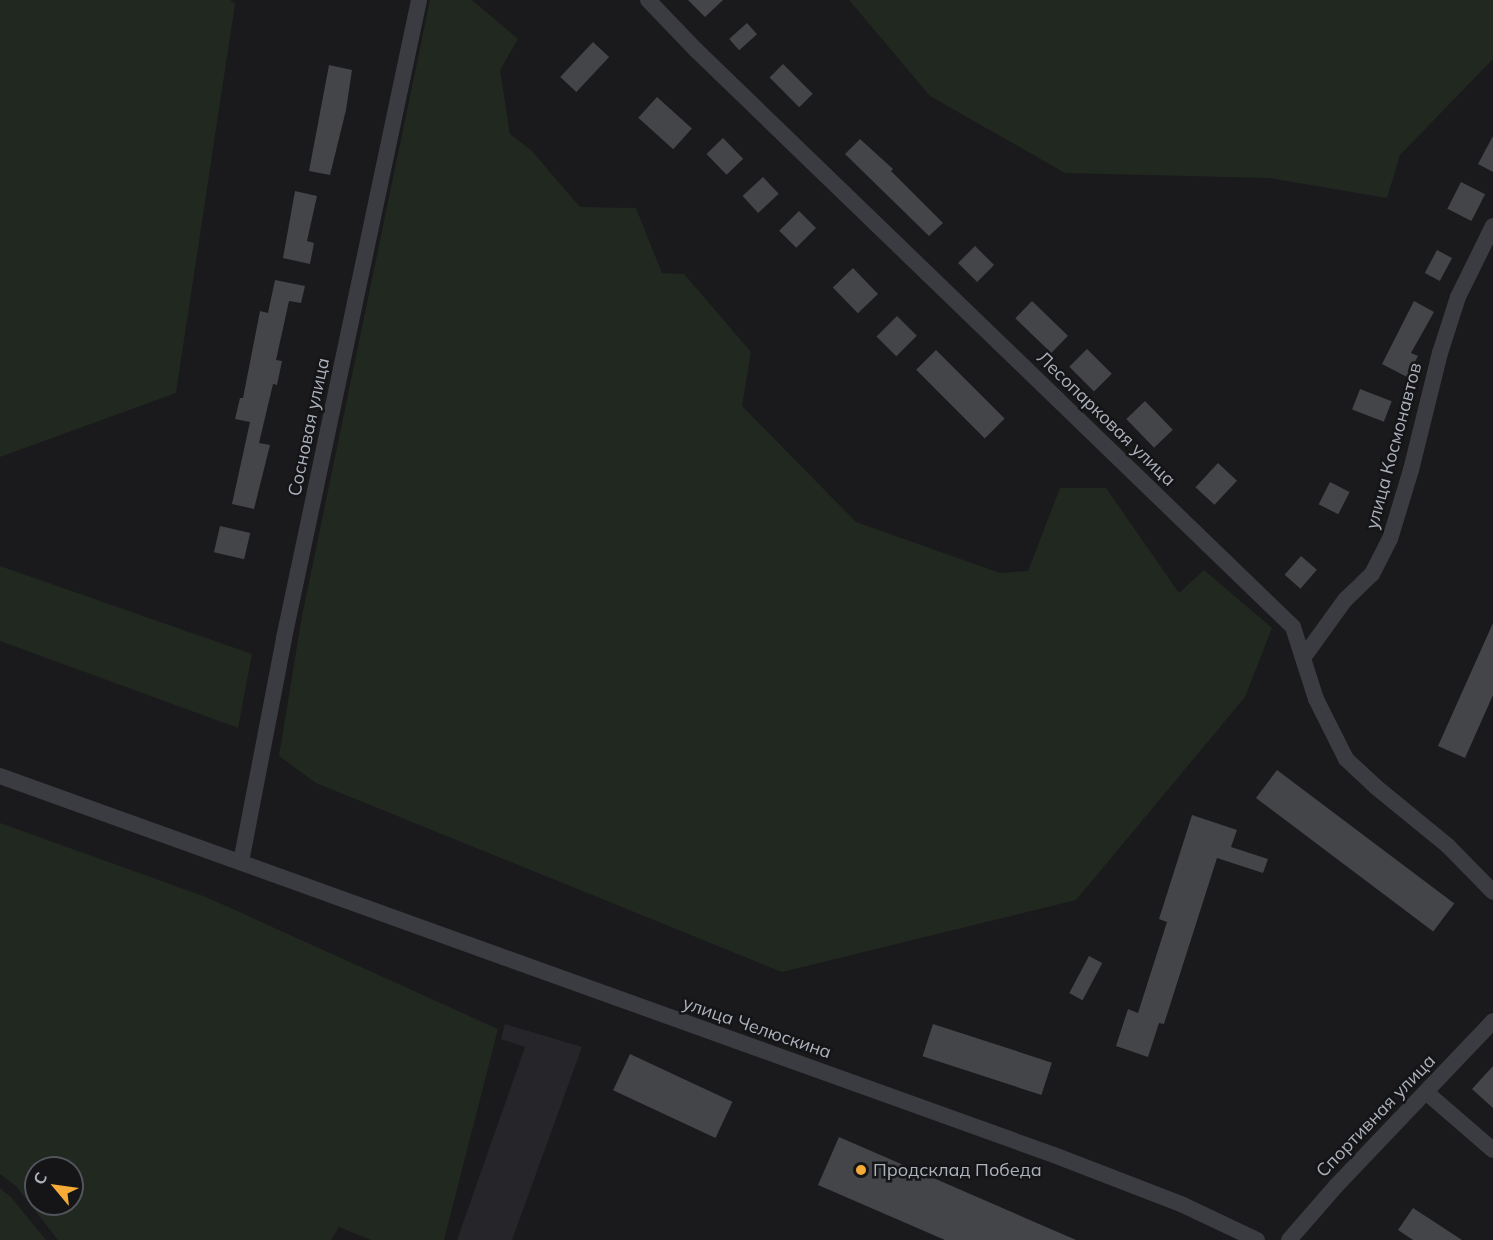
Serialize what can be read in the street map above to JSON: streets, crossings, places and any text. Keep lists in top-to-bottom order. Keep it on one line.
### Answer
{"streets":{"street":["Лесопарковая улица","Сосновая улица","улица Космонавтов","улица Челюскина","Спортивная улица"]},"crossings":[["Лесопарковая улица","улица Космонавтов"],["Сосновая улица","улица Челюскина"]],"places":["Продсклад Победа"],"north":"top left"}
